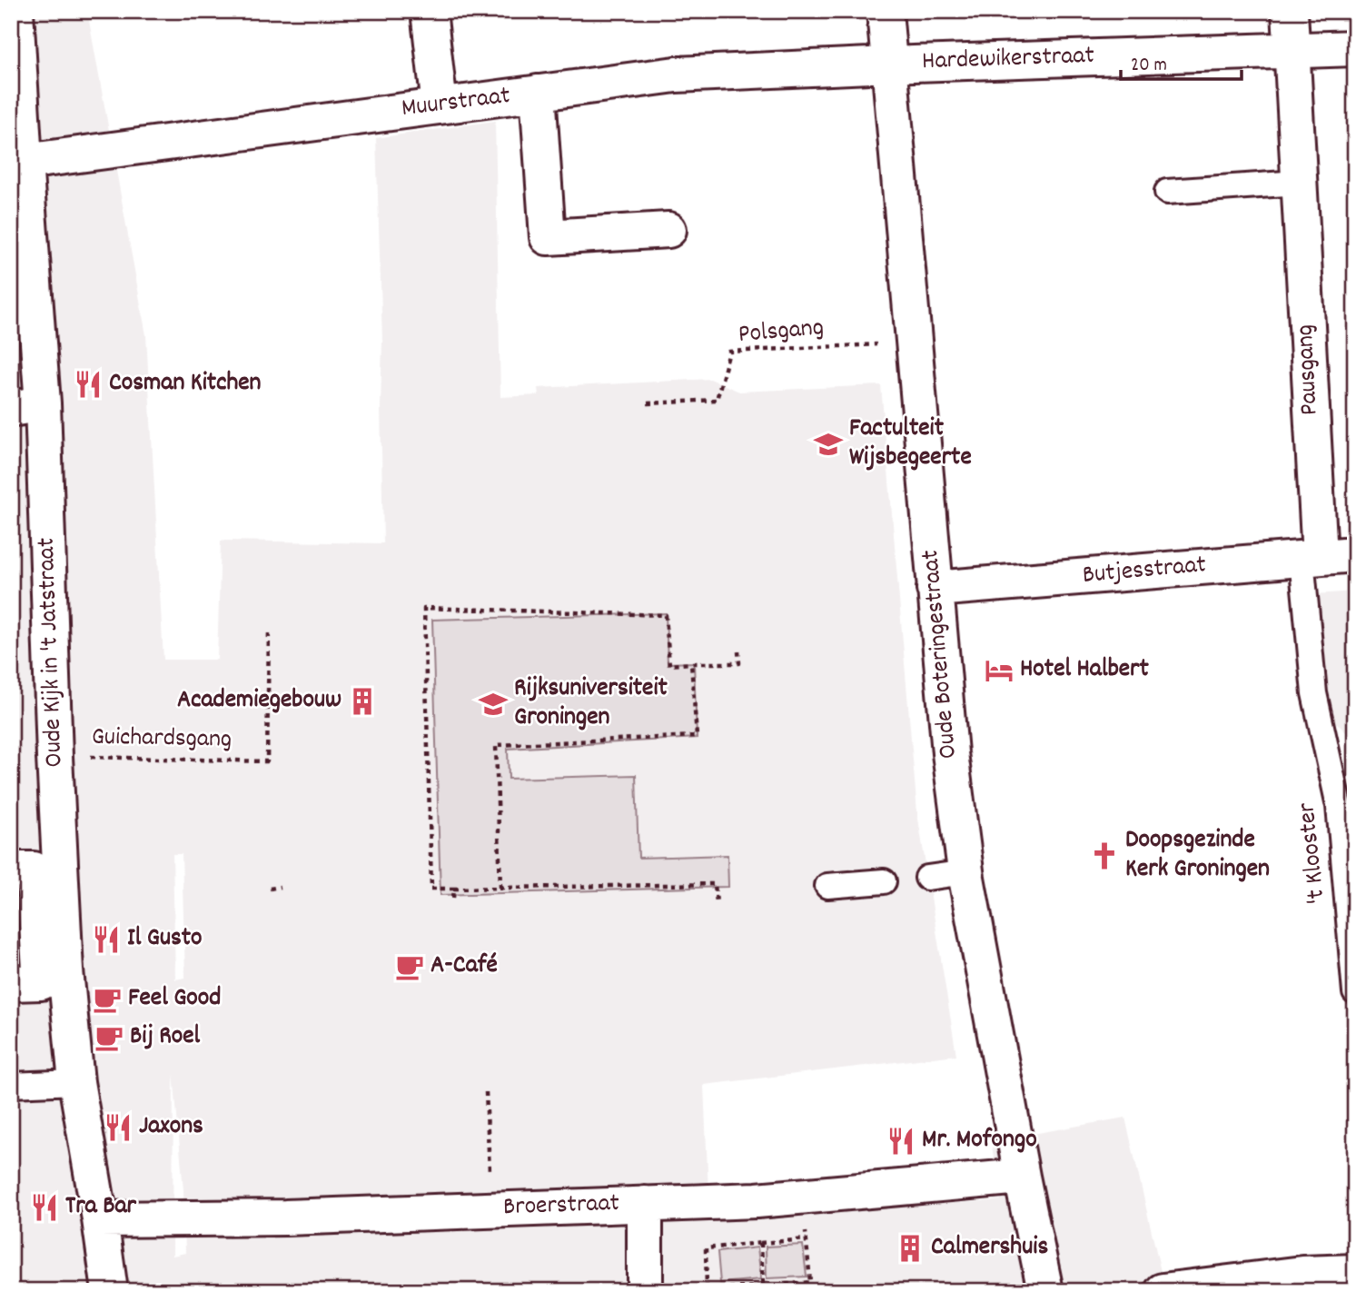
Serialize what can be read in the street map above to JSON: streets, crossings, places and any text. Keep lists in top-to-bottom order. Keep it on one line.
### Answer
{"streets":{"street":["Hardewikerstraat","Muurstraat","Pausgang","Butjesstraat","Oude Kijk in 't Jatstraat","Oude Boteringestraat","Broerstraat"],"lane":["'t Klooster"],"path":["Polsgang","Guichardsgang"]},"crossings":[["Hardewikerstraat","Muurstraat"],["Hardewikerstraat","Pausgang"],["Hardewikerstraat","Oude Boteringestraat"],["Muurstraat","Oude Kijk in 't Jatstraat"],["Muurstraat","Oude Boteringestraat"],["Polsgang","Oude Boteringestraat"],["Pausgang","Butjesstraat"],["Pausgang","'t Klooster"],["Butjesstraat","Oude Boteringestraat"],["Butjesstraat","'t Klooster"],["Oude Kijk in 't Jatstraat","Guichardsgang"],["Oude Kijk in 't Jatstraat","Broerstraat"],["Oude Boteringestraat","Broerstraat"]],"places":{"restaurant":["Cosman Kitchen","Il Gusto","Jaxons","Mr. Mofongo","Tra Bar"],"school or university":["Factulteit Wijsbegeerte","Rijksuniversiteit Groningen"],"hotel":["Hotel Halbert"],"building":["Academiegebouw","Calmershuis"],"church":["Doopsgezinde Kerk Groningen"],"cafe":["A-Café","Feel Good","Bij Roel"]},"scale_bar":"20 m"}
